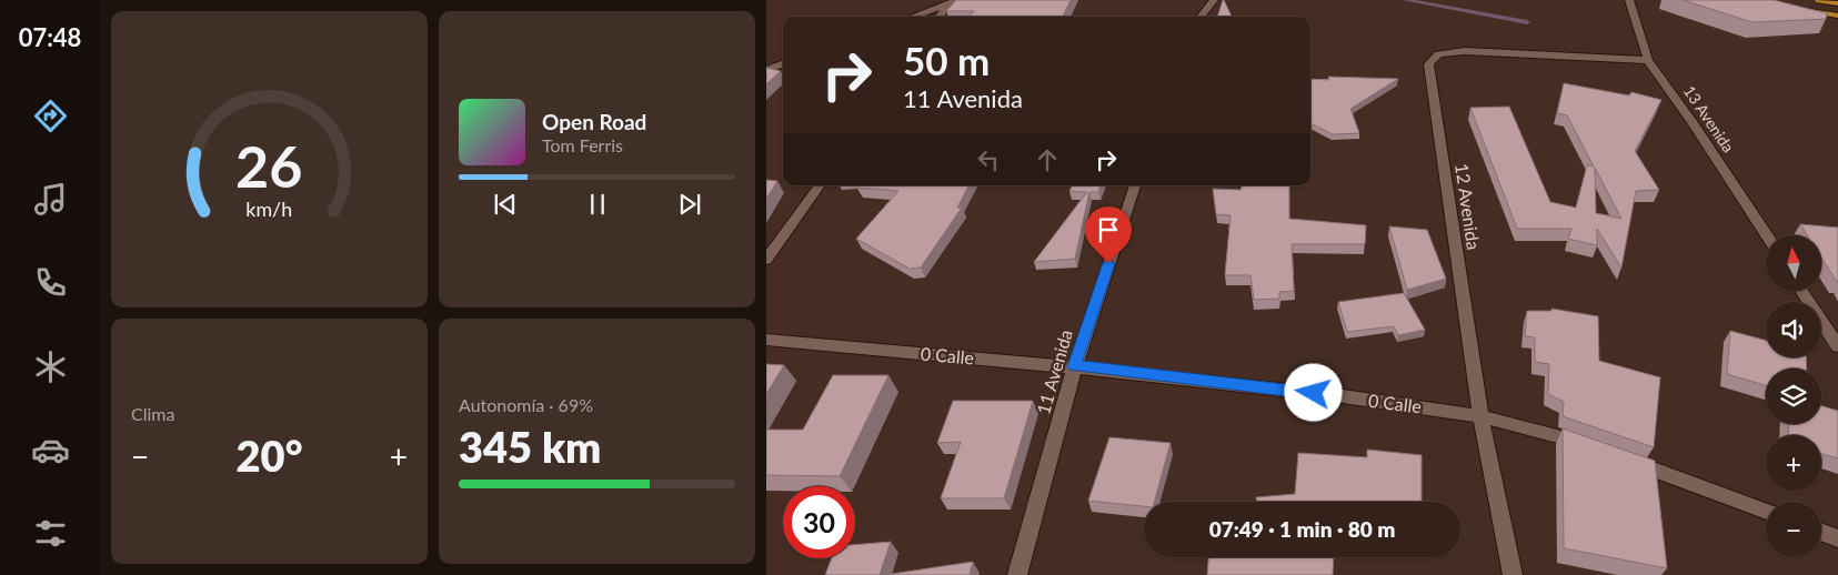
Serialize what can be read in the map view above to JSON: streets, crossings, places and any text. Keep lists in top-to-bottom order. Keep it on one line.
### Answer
{"streets":{"street":["13 Avenida","12 Avenida","0 Calle","11 Avenida"]},"crossings":[["13 Avenida","12 Avenida"],["12 Avenida","0 Calle"],["0 Calle","11 Avenida"]],"north":"top","page":{"tabs":"07:48","turn":["50 m","11 Avenida"],"song":["Open Road","Tom Ferris"],"map_buttons":["+","−"],"tile":["Clima",["Autonomía · 69%","345 km"]],"heat":["−","20°","+"],"limit":"30","trip":"07:49 · 1 min · 80 m","gauge":["26","km/h"]}}
